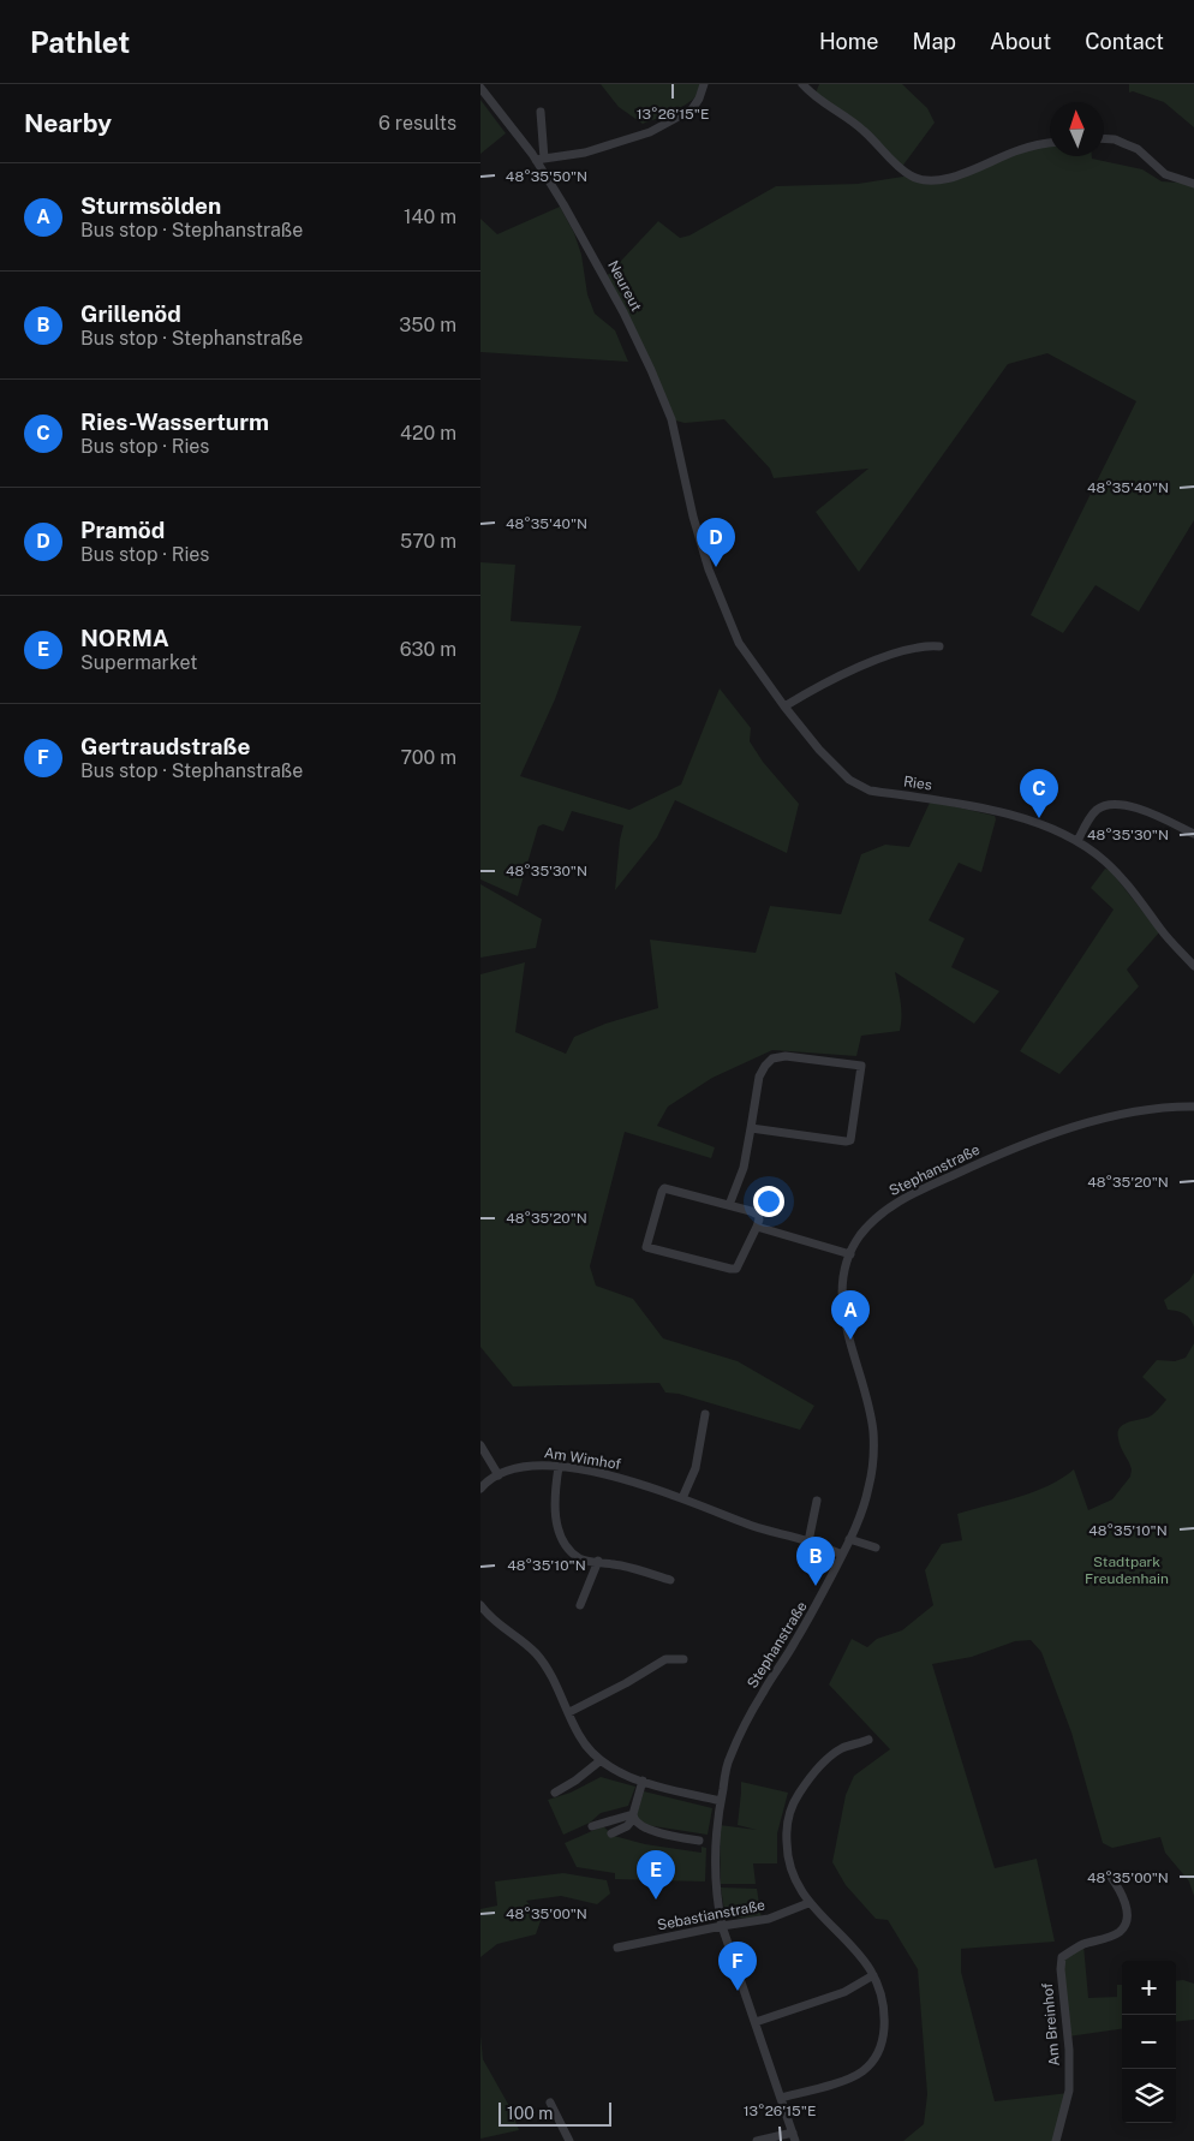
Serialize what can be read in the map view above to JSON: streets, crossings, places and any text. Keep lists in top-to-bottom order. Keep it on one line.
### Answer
{"streets":{"street":["Neureut","Ries","Stephanstraße","Am Wimhof","Sebastianstraße","Am Breinhof"]},"crossings":[["Neureut","Ries"],["Stephanstraße","Am Wimhof"],["Stephanstraße","Sebastianstraße"]],"parks":["Stadtpark Freudenhain"],"scale_bar":"100 m","north":"top","page":{"header":"Pathlet","nav":["Home","Map","About","Contact"],"heading":["Nearby","6 results"],"list":[{"mark":"A","name":"Sturmsölden","note":"Bus stop · Stephanstraße","value":"140 m"},{"mark":"B","name":"Grillenöd","note":"Bus stop · Stephanstraße","value":"350 m"},{"mark":"C","name":"Ries-Wasserturm","note":"Bus stop · Ries","value":"420 m"},{"mark":"D","name":"Pramöd","note":"Bus stop · Ries","value":"570 m"},{"mark":"E","name":"NORMA","note":"Supermarket","value":"630 m"},{"mark":"F","name":"Gertraudstraße","note":"Bus stop · Stephanstraße","value":"700 m"}],"pins":["D","C","A","B","E","F"],"map_buttons":["+","−"],"scale":"100 m"},"coordinates":["13°26'15\"E","48°35'50\"N","48°35'40\"N","48°35'30\"N","48°35'20\"N","48°35'10\"N","48°35'00\"N"]}
